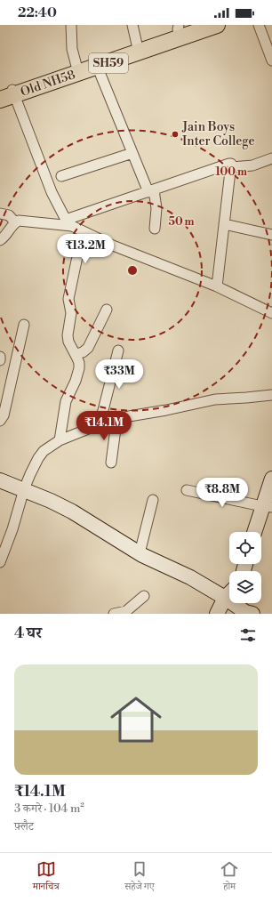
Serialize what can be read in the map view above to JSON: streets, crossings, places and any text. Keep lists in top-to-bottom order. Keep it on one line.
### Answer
{"streets":{"main road":["SH59","Old NH58"]},"places":["Jain Boys Inter College"],"page":{"status":"22:40","price":["₹13.2M","₹33M","₹14.1M","₹8.8M"],"heading":"4 घर","list":[{"name":"₹14.1M","note":"3 कमरे · 104 m² · फ़्लैट"}],"tabs":["मानचित्र","सहेजे गए","होम"]},"rings":["100 m","50 m"]}
